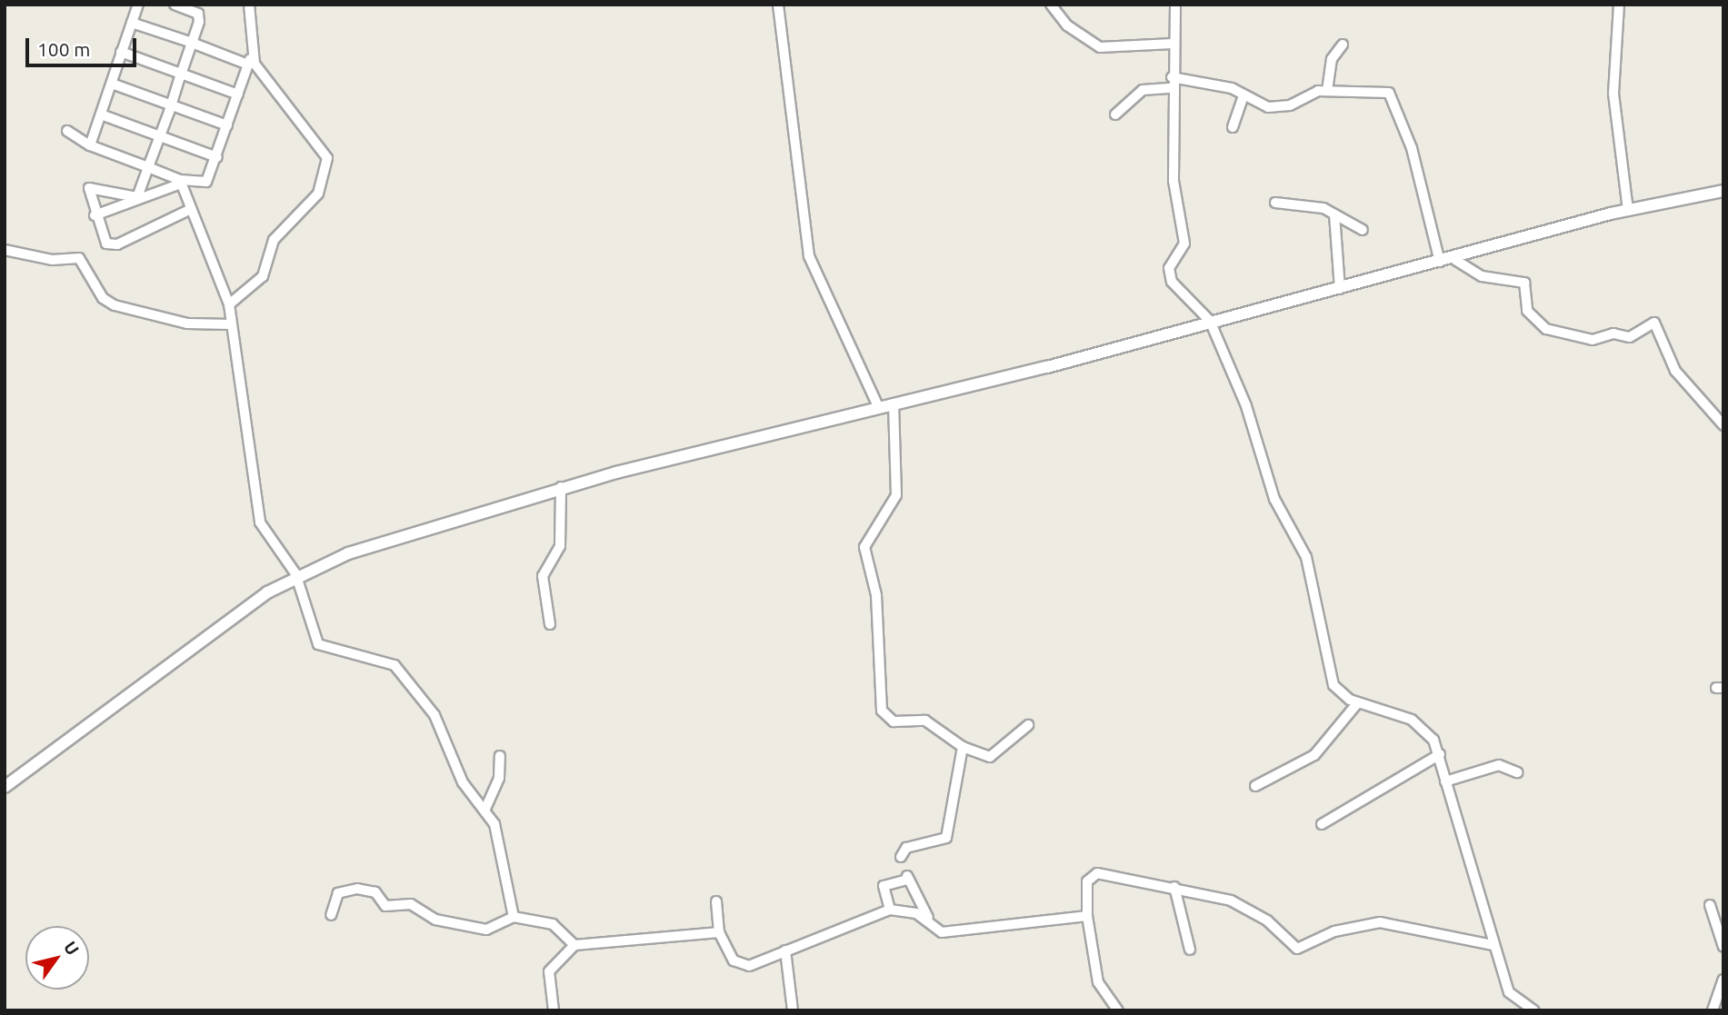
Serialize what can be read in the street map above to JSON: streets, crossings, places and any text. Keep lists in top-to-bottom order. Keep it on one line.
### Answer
{"scale_bar":"100 m","north":"top right"}
